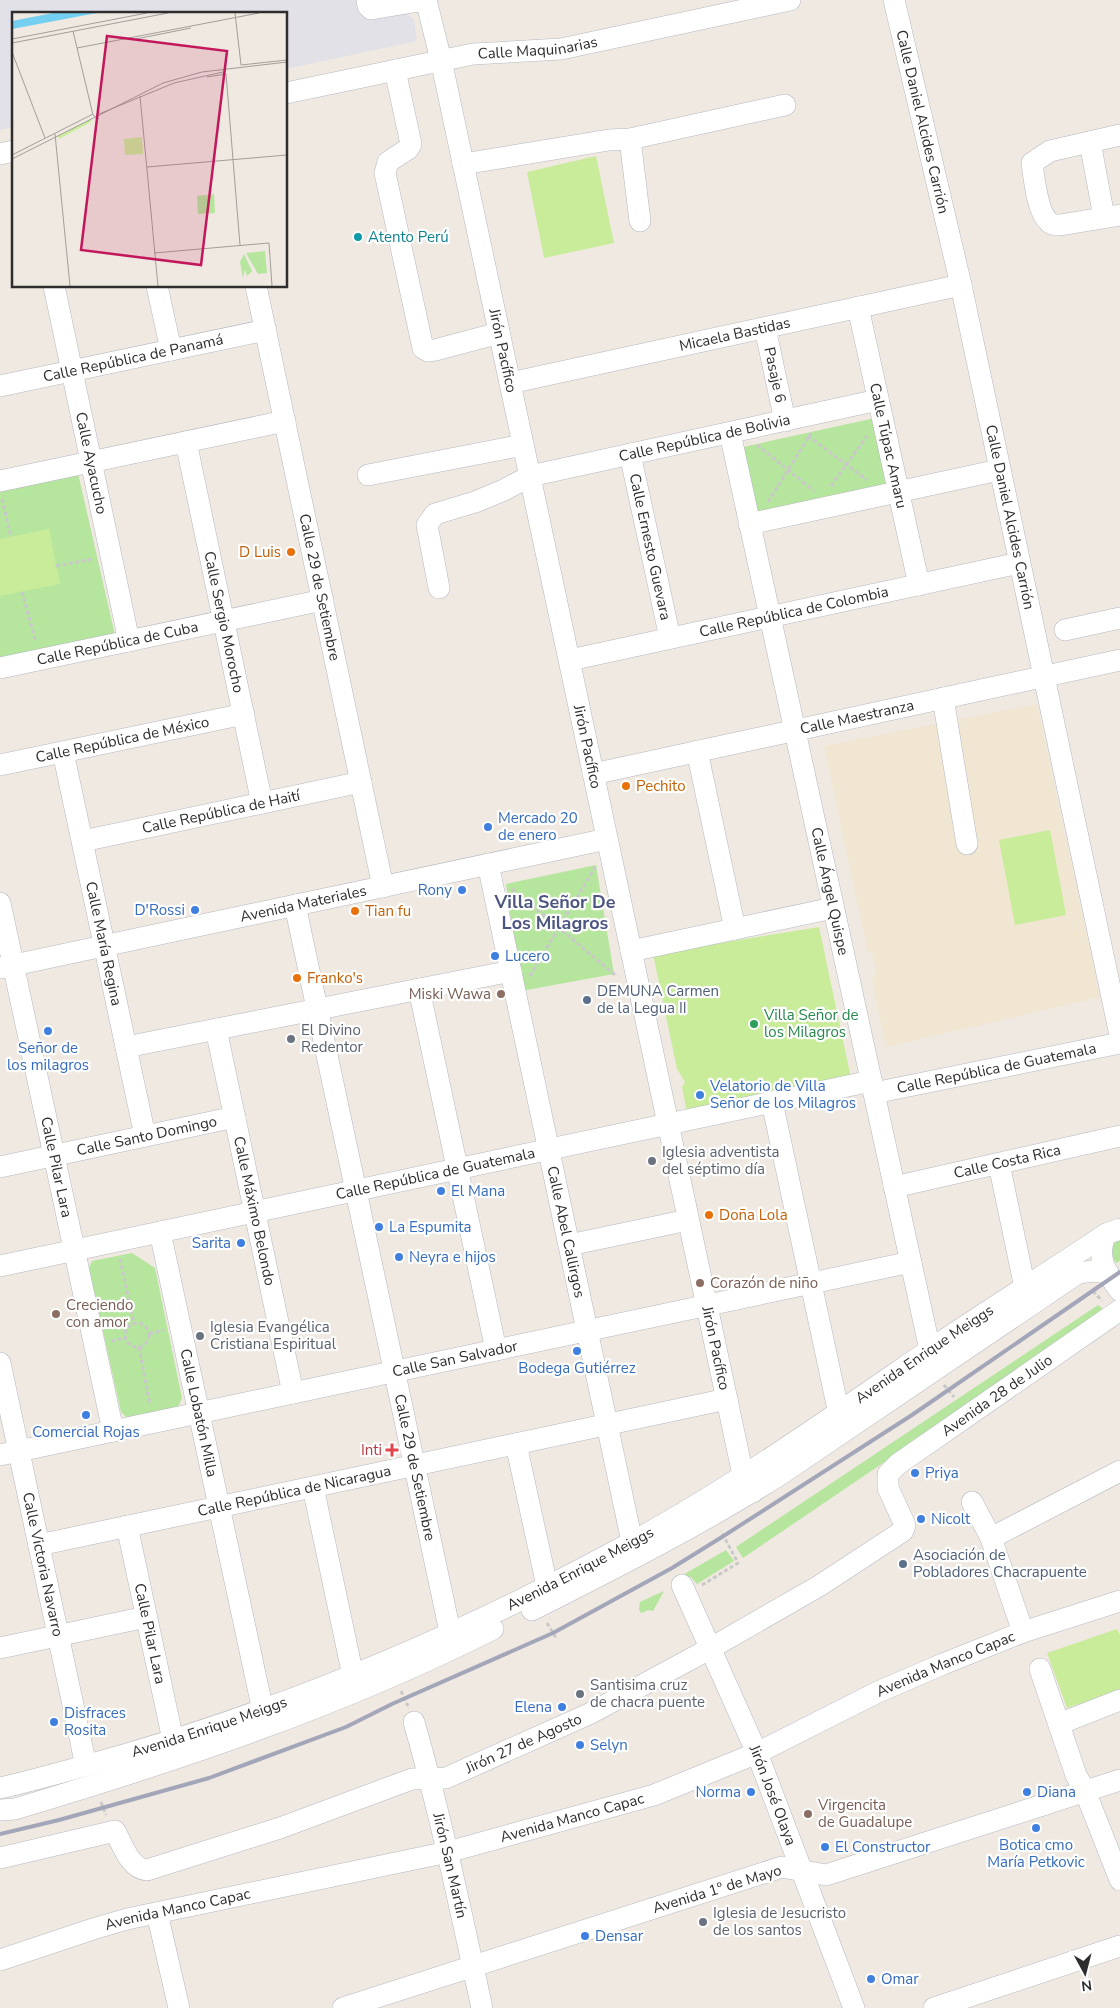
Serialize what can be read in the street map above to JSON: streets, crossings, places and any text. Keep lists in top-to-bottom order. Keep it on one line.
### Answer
{"streets":{"street":["Calle Maquinarias","Calle Daniel Alcides Carrión","Micaela Bastidas","Jirón Pacífico","Calle República de Panamá","Pasaje 6","Calle República de Bolivia","Calle Túpac Amaru","Calle Ayacucho","Calle Ernesto Guevara","Calle 29 de Setiembre","Calle República de Colombia","Calle Sergio Morocho","Calle República de Cuba","Calle Maestranza","Calle República de México","Calle República de Haití","Calle Ángel Quispe","Avenida Materiales","Calle María Regina","Calle República de Guatemala","Calle Santo Domingo","Calle Costa Rica","Calle Pilar Lara","Calle Máximo Belondo","Calle Abel Callirgos","Avenida Enrique Meiggs","Calle San Salvador","Avenida 28 de Julio","Calle Lobatón Milla","Calle República de Nicaragua","Calle Victoria Navarro","Avenida Manco Capac","Jirón 27 de Agosto","Jirón José Olaya","Jirón San Martín","Avenida 1º de Mayo"]},"crossings":[["Calle Maquinarias","Jirón Pacífico"],["Calle Daniel Alcides Carrión","Micaela Bastidas"],["Calle Daniel Alcides Carrión","Calle República de Colombia"],["Calle Daniel Alcides Carrión","Calle Maestranza"],["Micaela Bastidas","Jirón Pacífico"],["Micaela Bastidas","Pasaje 6"],["Micaela Bastidas","Calle Túpac Amaru"],["Jirón Pacífico","Calle República de Bolivia"],["Jirón Pacífico","Calle República de Colombia"],["Jirón Pacífico","Calle Maestranza"],["Jirón Pacífico","Avenida Materiales"],["Jirón Pacífico","Calle República de Guatemala"],["Jirón Pacífico","Avenida Enrique Meiggs"],["Jirón Pacífico","Calle San Salvador"],["Jirón Pacífico","Calle República de Nicaragua"],["Calle República de Panamá","Calle Ayacucho"],["Calle República de Panamá","Calle 29 de Setiembre"],["Pasaje 6","Calle República de Bolivia"],["Calle República de Bolivia","Calle Túpac Amaru"],["Calle República de Bolivia","Calle Ernesto Guevara"],["Calle República de Bolivia","Calle Ángel Quispe"],["Calle Túpac Amaru","Calle República de Colombia"],["Calle Ayacucho","Calle República de Cuba"],["Calle Ernesto Guevara","Calle República de Colombia"],["Calle 29 de Setiembre","Calle República de Cuba"],["Calle 29 de Setiembre","Calle República de Haití"],["Calle 29 de Setiembre","Avenida Materiales"],["Calle 29 de Setiembre","Calle República de Guatemala"],["Calle 29 de Setiembre","Avenida Enrique Meiggs"],["Calle 29 de Setiembre","Calle San Salvador"],["Calle 29 de Setiembre","Calle República de Nicaragua"],["Calle República de Colombia","Calle Ángel Quispe"],["Calle Sergio Morocho","Calle República de Cuba"],["Calle Sergio Morocho","Calle República de México"],["Calle Sergio Morocho","Calle República de Haití"],["Calle Maestranza","Calle Ángel Quispe"],["Calle República de México","Calle María Regina"],["Calle República de Haití","Calle María Regina"],["Calle Ángel Quispe","Calle República de Guatemala"],["Calle Ángel Quispe","Calle Costa Rica"],["Calle Ángel Quispe","Avenida Enrique Meiggs"],["Calle Ángel Quispe","Calle San Salvador"],["Avenida Materiales","Calle María Regina"],["Avenida Materiales","Calle Pilar Lara"],["Avenida Materiales","Calle Abel Callirgos"],["Calle María Regina","Calle Santo Domingo"],["Calle República de Guatemala","Calle Pilar Lara"],["Calle República de Guatemala","Calle Máximo Belondo"],["Calle República de Guatemala","Calle Abel Callirgos"],["Calle República de Guatemala","Calle Lobatón Milla"],["Calle Santo Domingo","Calle Pilar Lara"],["Calle Santo Domingo","Calle Máximo Belondo"],["Calle Pilar Lara","Avenida Enrique Meiggs"],["Calle Pilar Lara","Calle San Salvador"],["Calle Pilar Lara","Calle República de Nicaragua"],["Calle Máximo Belondo","Calle San Salvador"],["Calle Abel Callirgos","Avenida Enrique Meiggs"],["Calle Abel Callirgos","Calle San Salvador"],["Calle Abel Callirgos","Calle República de Nicaragua"],["Avenida Enrique Meiggs","Calle Lobatón Milla"],["Avenida Enrique Meiggs","Calle Victoria Navarro"],["Calle San Salvador","Calle Lobatón Milla"],["Calle San Salvador","Calle Victoria Navarro"],["Avenida 28 de Julio","Jirón 27 de Agosto"],["Calle Lobatón Milla","Calle República de Nicaragua"],["Calle República de Nicaragua","Calle Victoria Navarro"],["Avenida Manco Capac","Jirón José Olaya"],["Avenida Manco Capac","Jirón San Martín"],["Jirón 27 de Agosto","Jirón José Olaya"],["Jirón 27 de Agosto","Jirón San Martín"],["Jirón José Olaya","Avenida 1º de Mayo"],["Jirón San Martín","Avenida 1º de Mayo"]],"districts":["Villa Señor De Los Milagros"],"places":{"other":["Atento Perú","D Luis","Pechito","Mercado 20 de enero","Rony","D'Rossi","Tian fu","Lucero","Franko's","Miski Wawa","DEMUNA Carmen de la Legua II","Villa Señor de los Milagros","Señor de los milagros","El Divino Redentor","Velatorio de Villa Señor de los Milagros","Iglesia adventista del séptimo día","El Mana","Doña Lola","La Espumita","Sarita","Neyra e hijos","Corazón de niño","Creciendo con amor","Iglesia Evangélica Cristiana Espiritual","Bodega Gutiérrez","Comercial Rojas","Priya","Nicolt","Asociación de Pobladores Chacrapuente","Santisima cruz de chacra puente","Elena","Disfraces Rosita","Selyn","Norma","Diana","Virgencita de Guadalupe","Botica cmo María Petkovic","El Constructor","Iglesia de Jesucristo de los santos","Densar","Omar"],"health":["Inti"]},"north":"bottom"}
